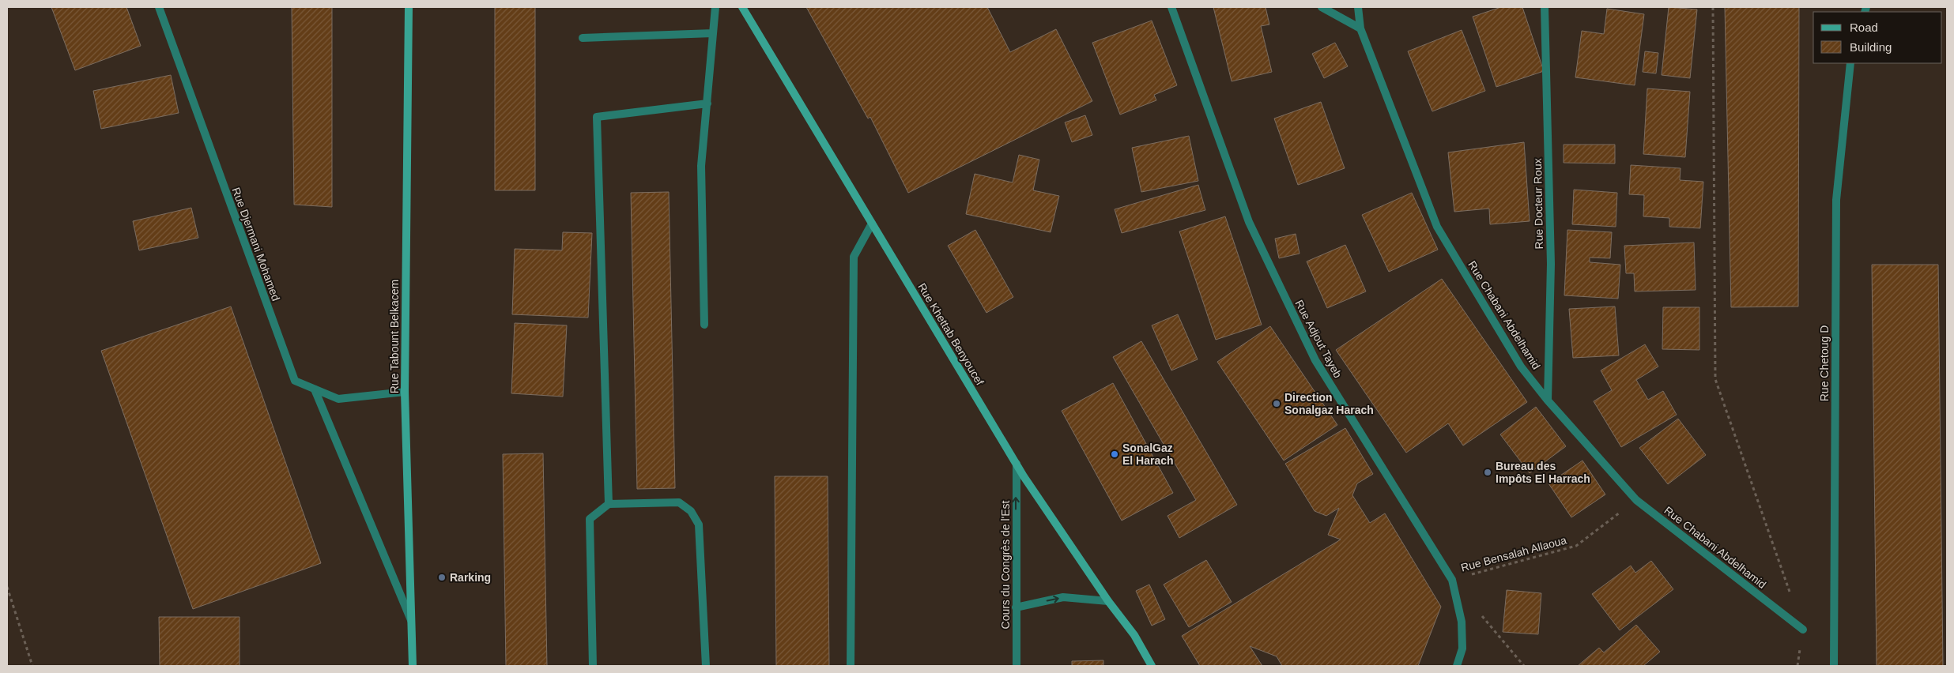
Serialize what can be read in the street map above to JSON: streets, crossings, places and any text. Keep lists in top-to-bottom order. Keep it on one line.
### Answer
{"streets":{"main road":["Rue Khettab Benyoucef","Rue Tabount Belkacem"],"street":["Rue Docteur Roux","Rue Djermani Mohamed","Rue Chabani Abdelhamid","Rue Adjout Tayeb","Rue Chetoug D","Cours du Congrès de l'Est"],"path":["Rue Bensalah Allaoua"]},"crossings":[["Rue Docteur Roux","Rue Chabani Abdelhamid"],["Rue Djermani Mohamed","Rue Tabount Belkacem"],["Rue Chabani Abdelhamid","Rue Bensalah Allaoua"],["Rue Khettab Benyoucef","Cours du Congrès de l'Est"],["Rue Adjout Tayeb","Rue Bensalah Allaoua"]],"one_way":["Cours du Congrès de l'Est"],"places":["Direction Sonalgaz Harach","SonalGaz El Harach","Bureau des Impôts El Harrach","Rarking"],"legend":["Road","Building"]}
